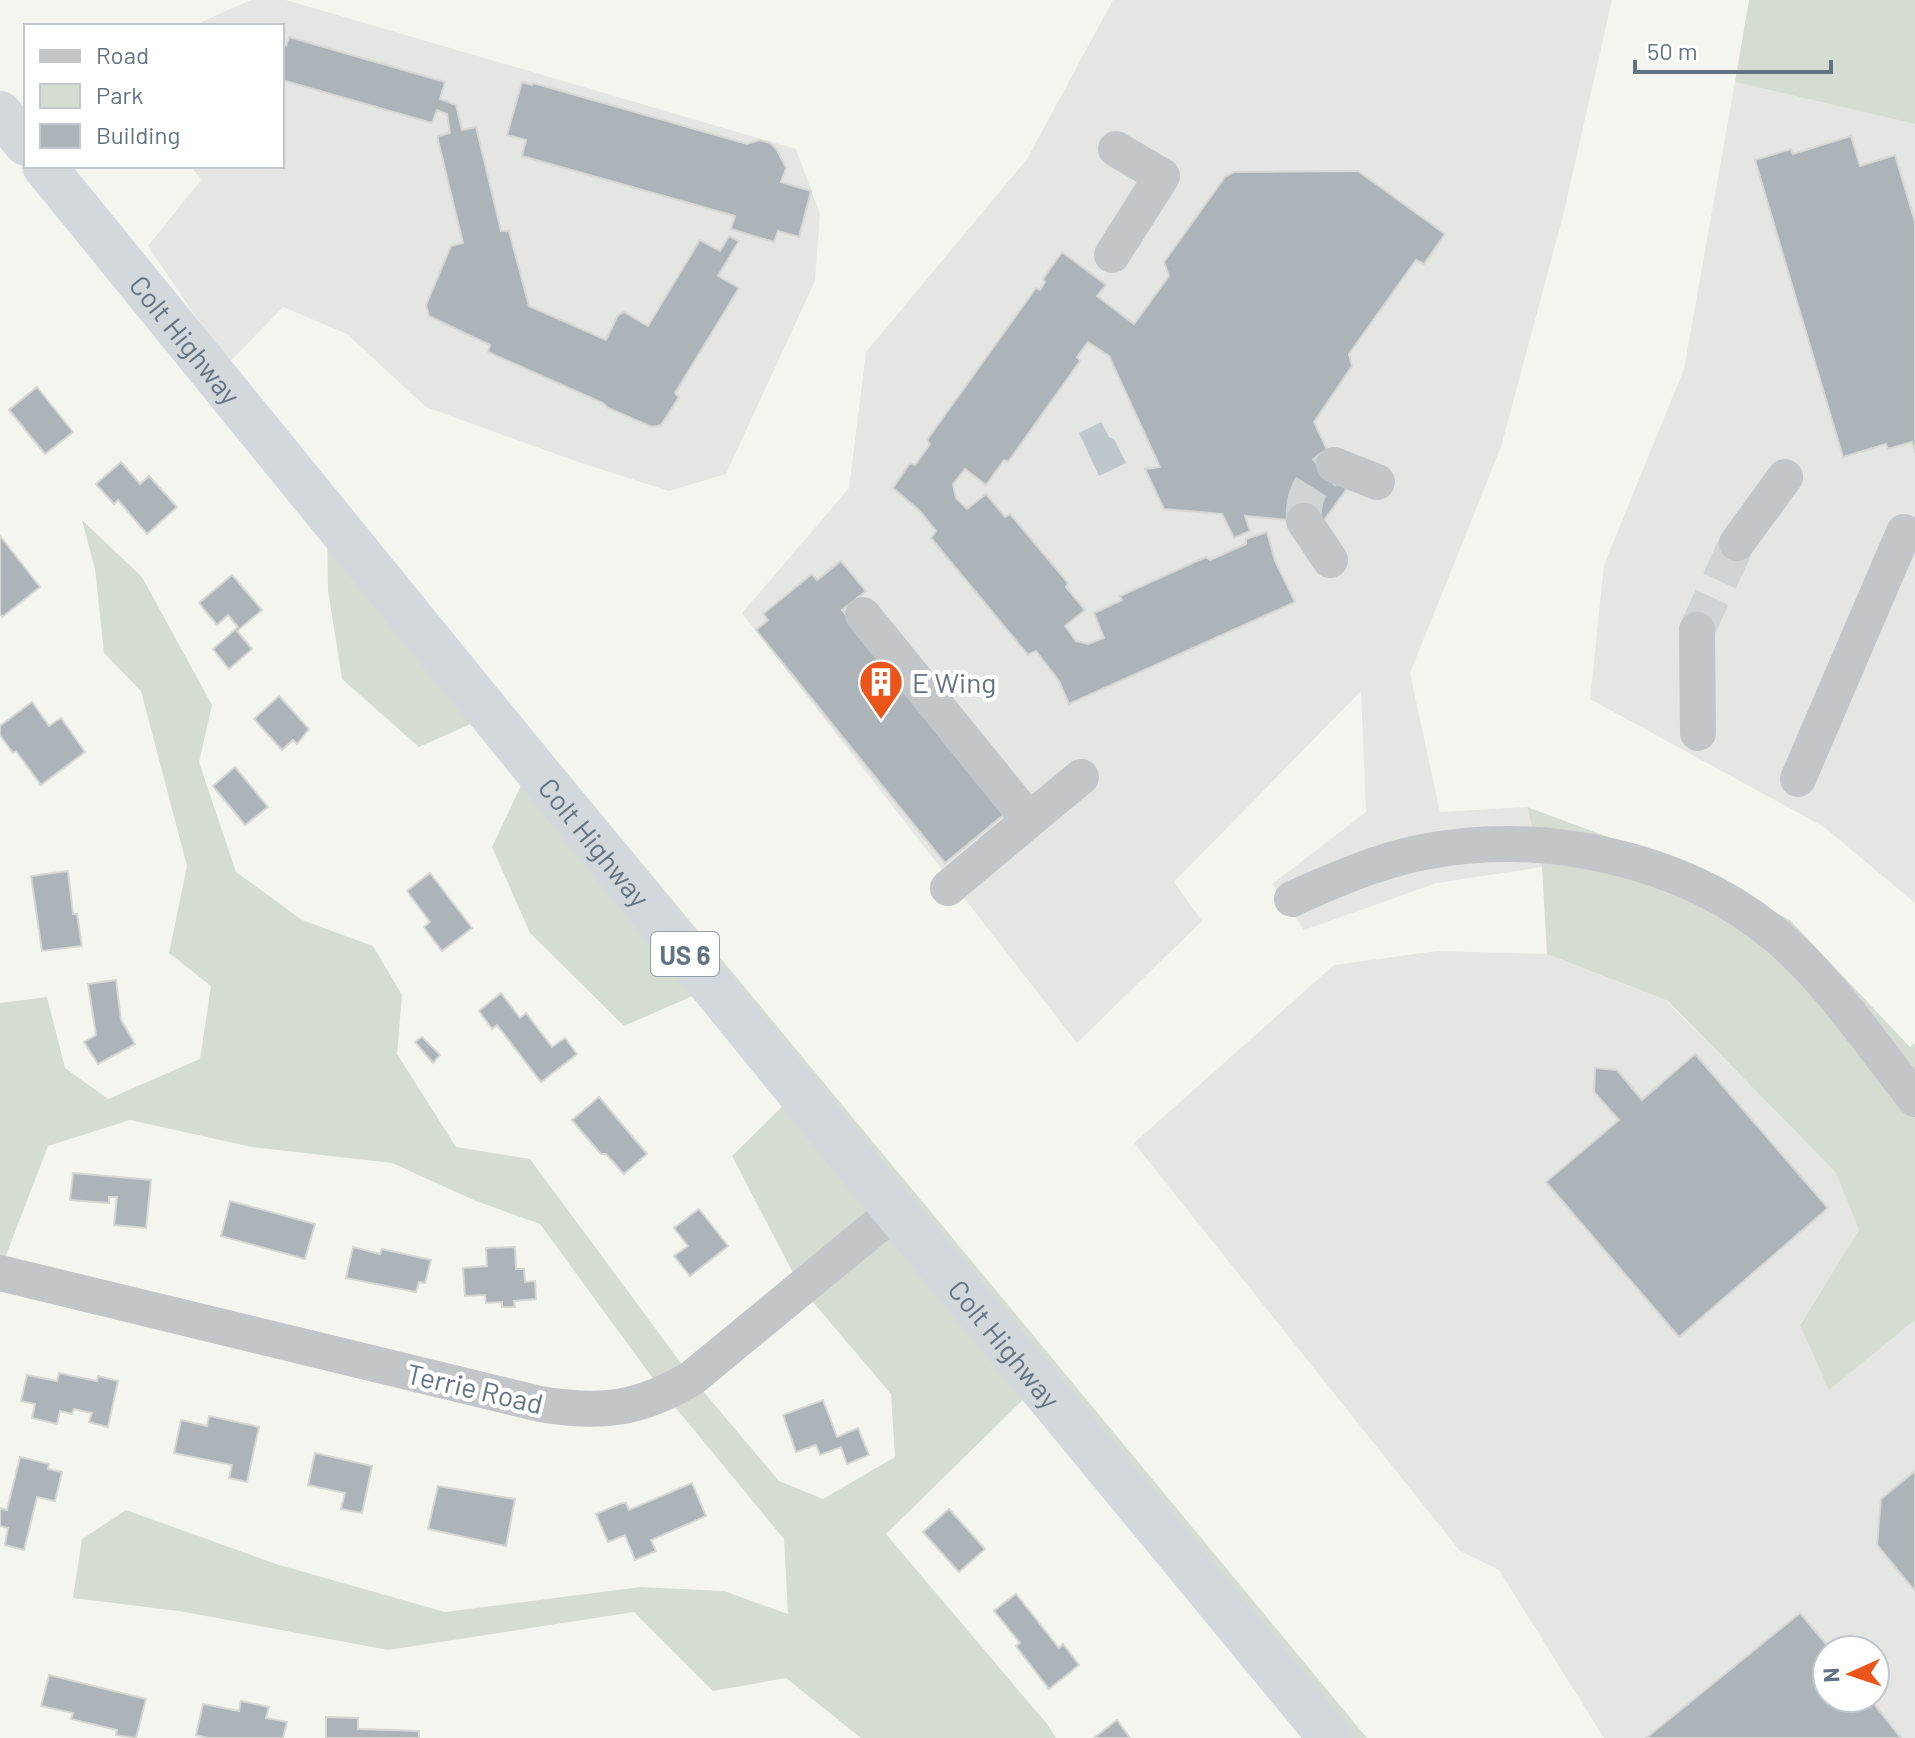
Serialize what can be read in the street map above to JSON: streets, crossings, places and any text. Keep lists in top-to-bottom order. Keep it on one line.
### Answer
{"streets":{"highway":["Colt Highway","US 6"],"street":["Terrie Road"]},"crossings":[["Colt Highway","Terrie Road"]],"places":{"building":["E Wing"]},"legend":["Road","Park","Building"],"scale_bar":"50 m","north":"left"}
